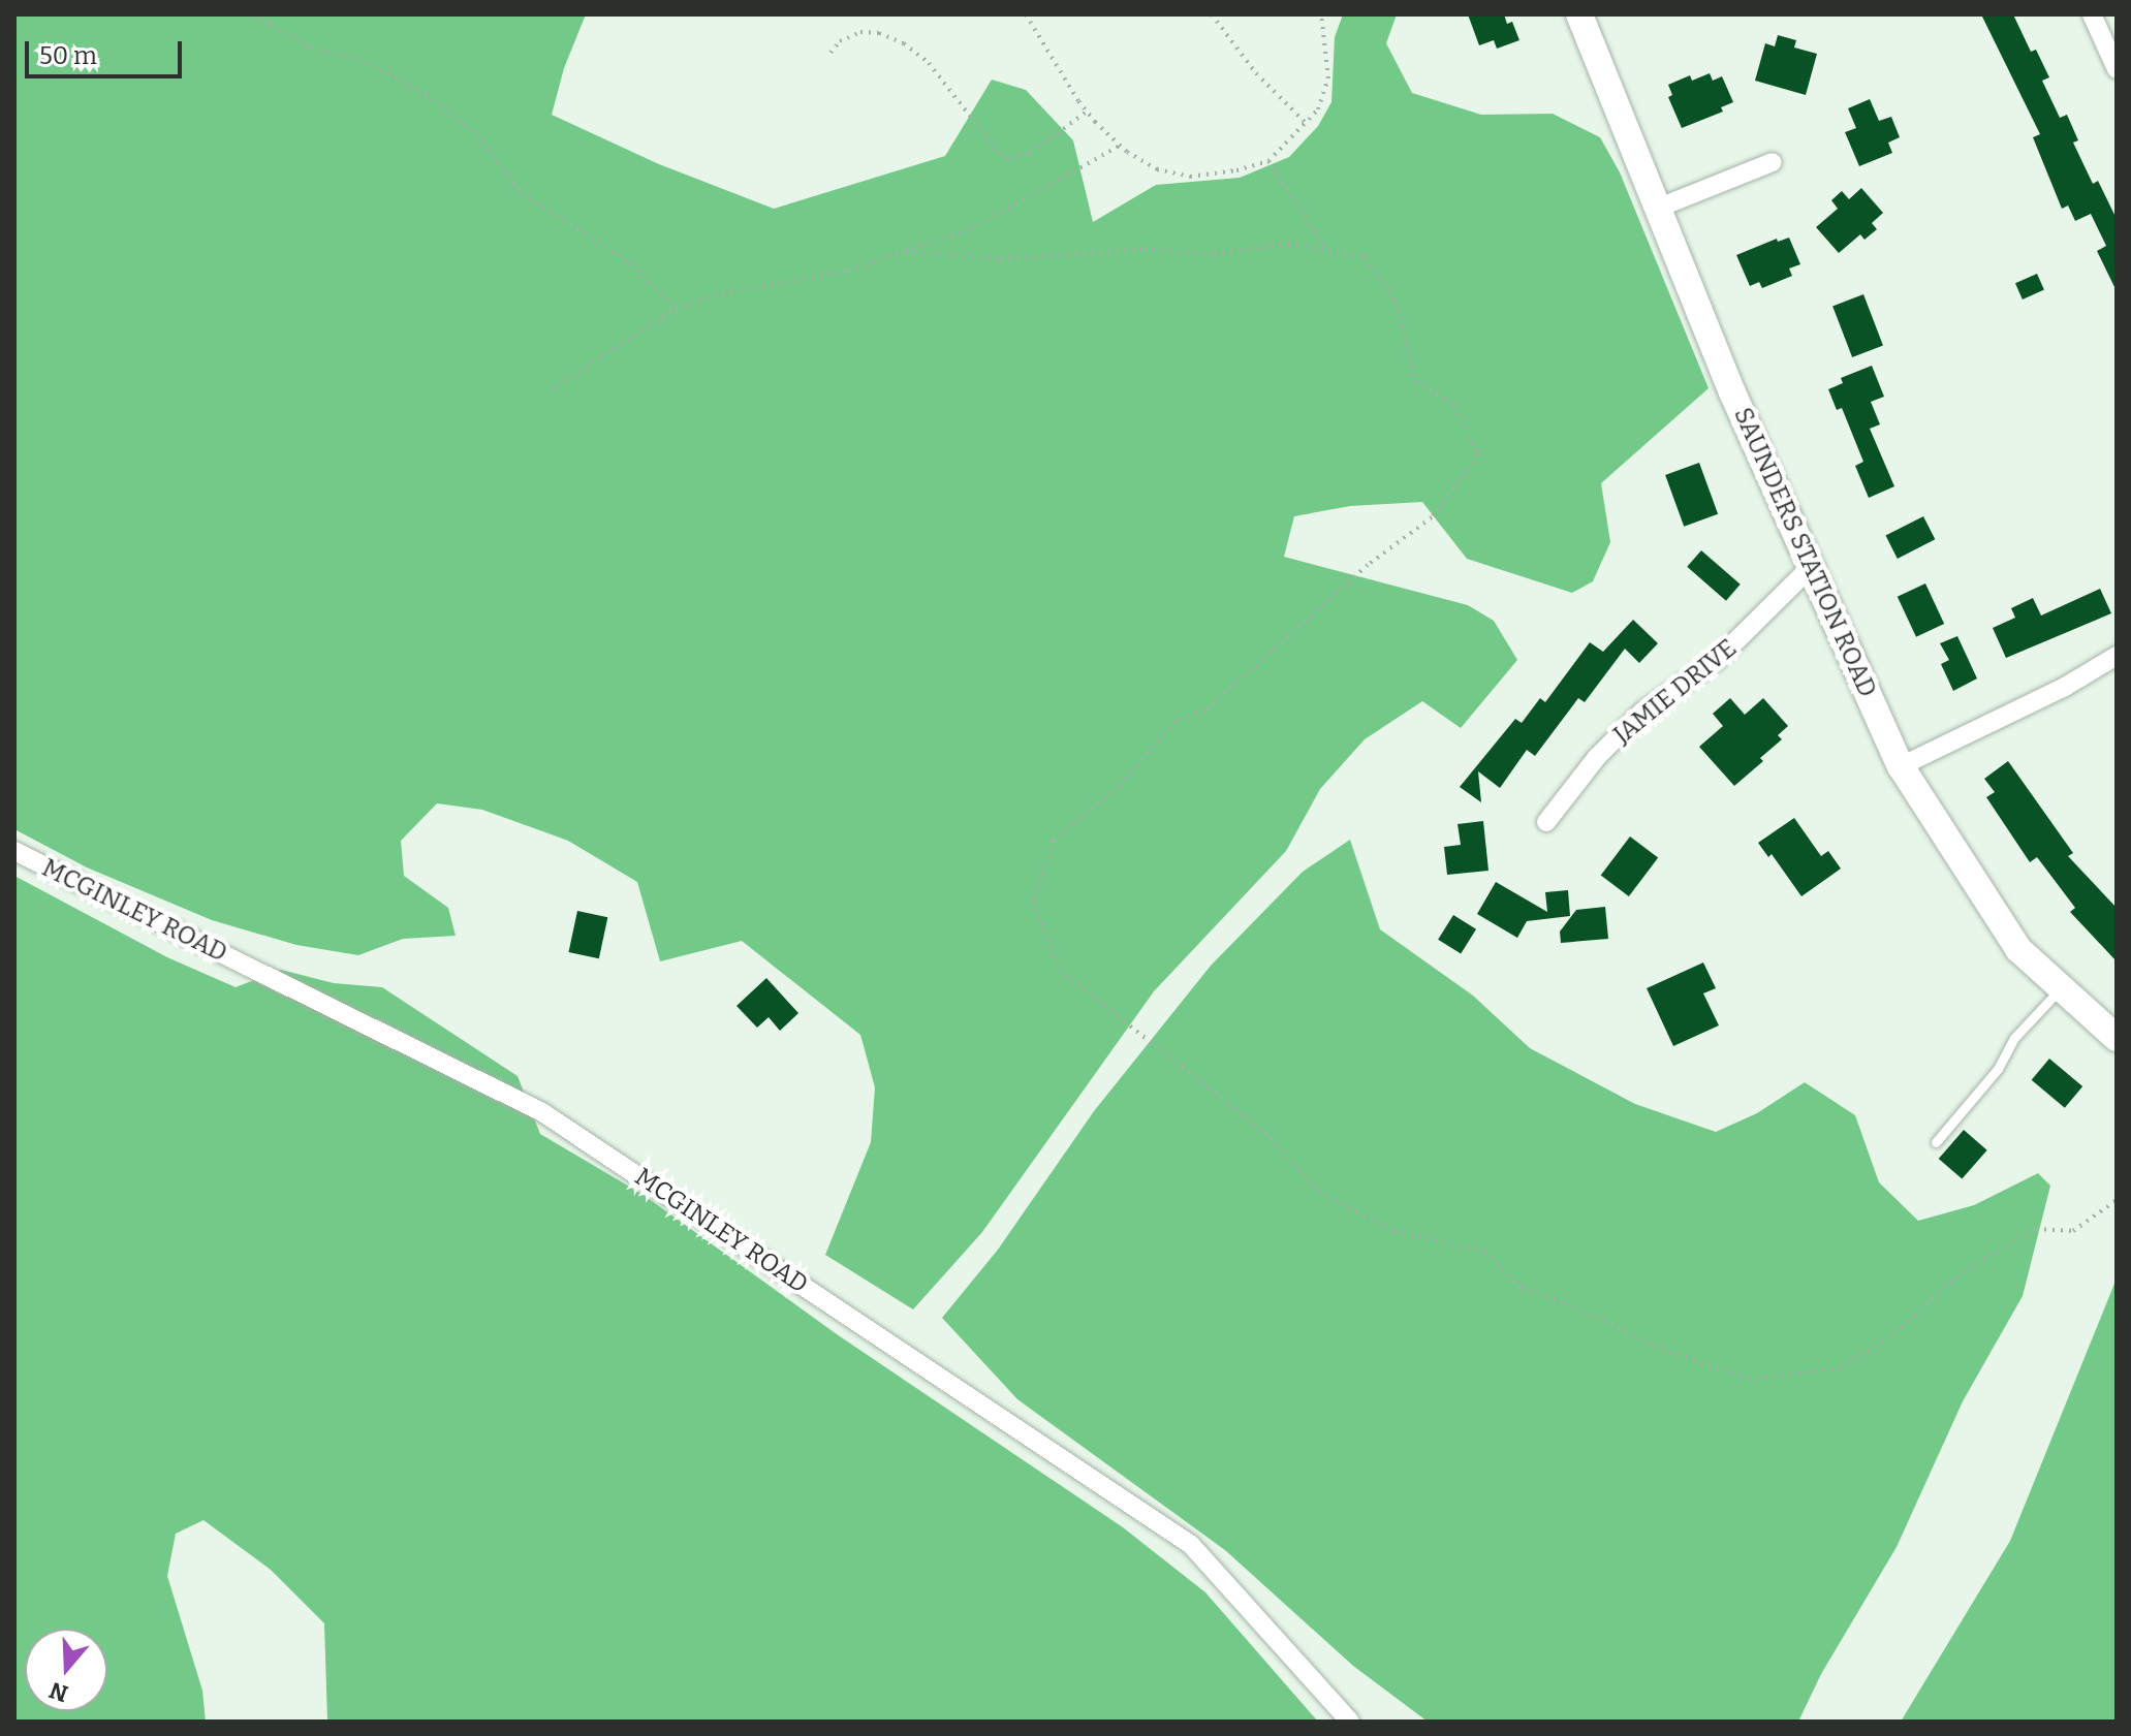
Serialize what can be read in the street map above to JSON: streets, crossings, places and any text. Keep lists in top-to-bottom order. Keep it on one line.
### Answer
{"streets":{"street":["SAUNDERS STATION ROAD","JAMIE DRIVE","MCGINLEY ROAD"]},"crossings":[["SAUNDERS STATION ROAD","JAMIE DRIVE"]],"scale_bar":"50 m","north":"bottom"}
